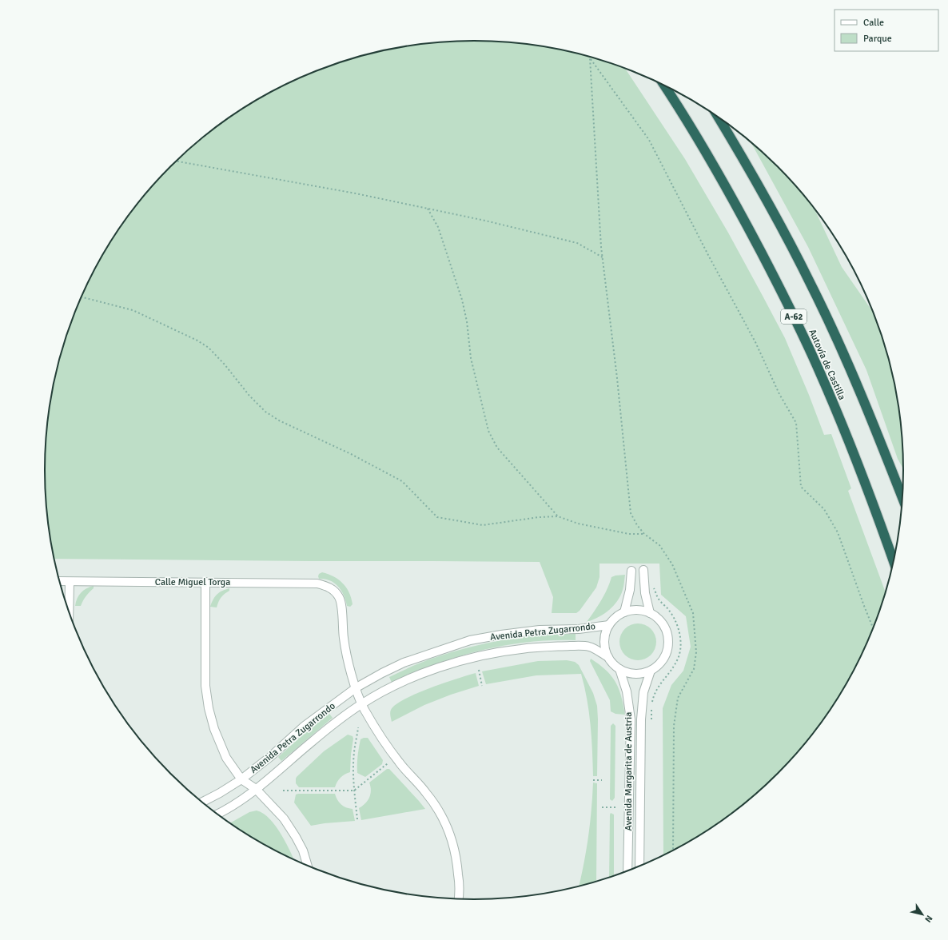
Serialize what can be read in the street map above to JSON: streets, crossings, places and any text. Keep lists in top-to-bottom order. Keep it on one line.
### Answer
{"streets":{"highway":["A-62","Autovía de Castilla"],"street":["Calle Miguel Torga","Avenida Petra Zugarrondo","Avenida Margarita de Austria"]},"crossings":[["Calle Miguel Torga","Avenida Petra Zugarrondo"],["Avenida Petra Zugarrondo","Avenida Margarita de Austria"]],"legend":["Calle","Parque"],"north":"bottom right"}
